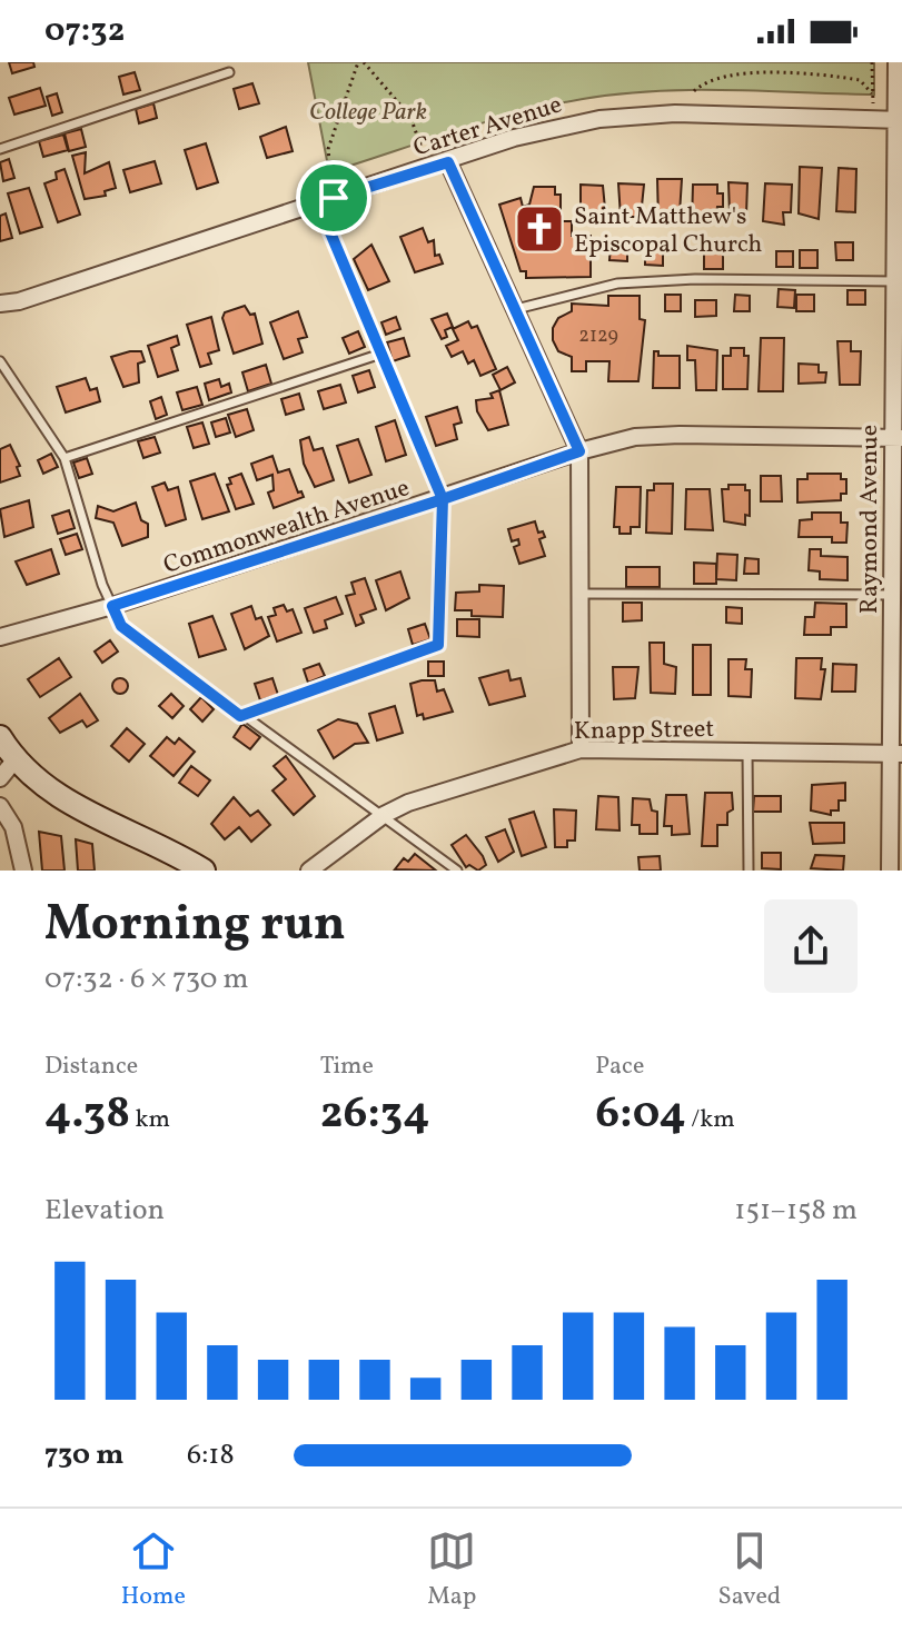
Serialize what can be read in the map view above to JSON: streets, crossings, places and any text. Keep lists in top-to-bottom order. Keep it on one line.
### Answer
{"streets":{"street":["Carter Avenue","Raymond Avenue","Commonwealth Avenue","Knapp Street"]},"crossings":[["Carter Avenue","Raymond Avenue"],["Raymond Avenue","Commonwealth Avenue"],["Raymond Avenue","Knapp Street"]],"parks":["College Park"],"places":{"church":["Saint Matthew's Episcopal Church"]},"house_numbers":["2129"],"page":{"status":"07:32","heading":["Morning run","07:32 · 6 × 730 m"],"stats":[["Distance","4.38 km"],["Time","26:34"],["Pace","6:04 /km"]],"chart":["Elevation","151–158 m"],"list":[{"name":"730 m","note":"6:18"}],"tabs":["Home","Map","Saved"]}}
